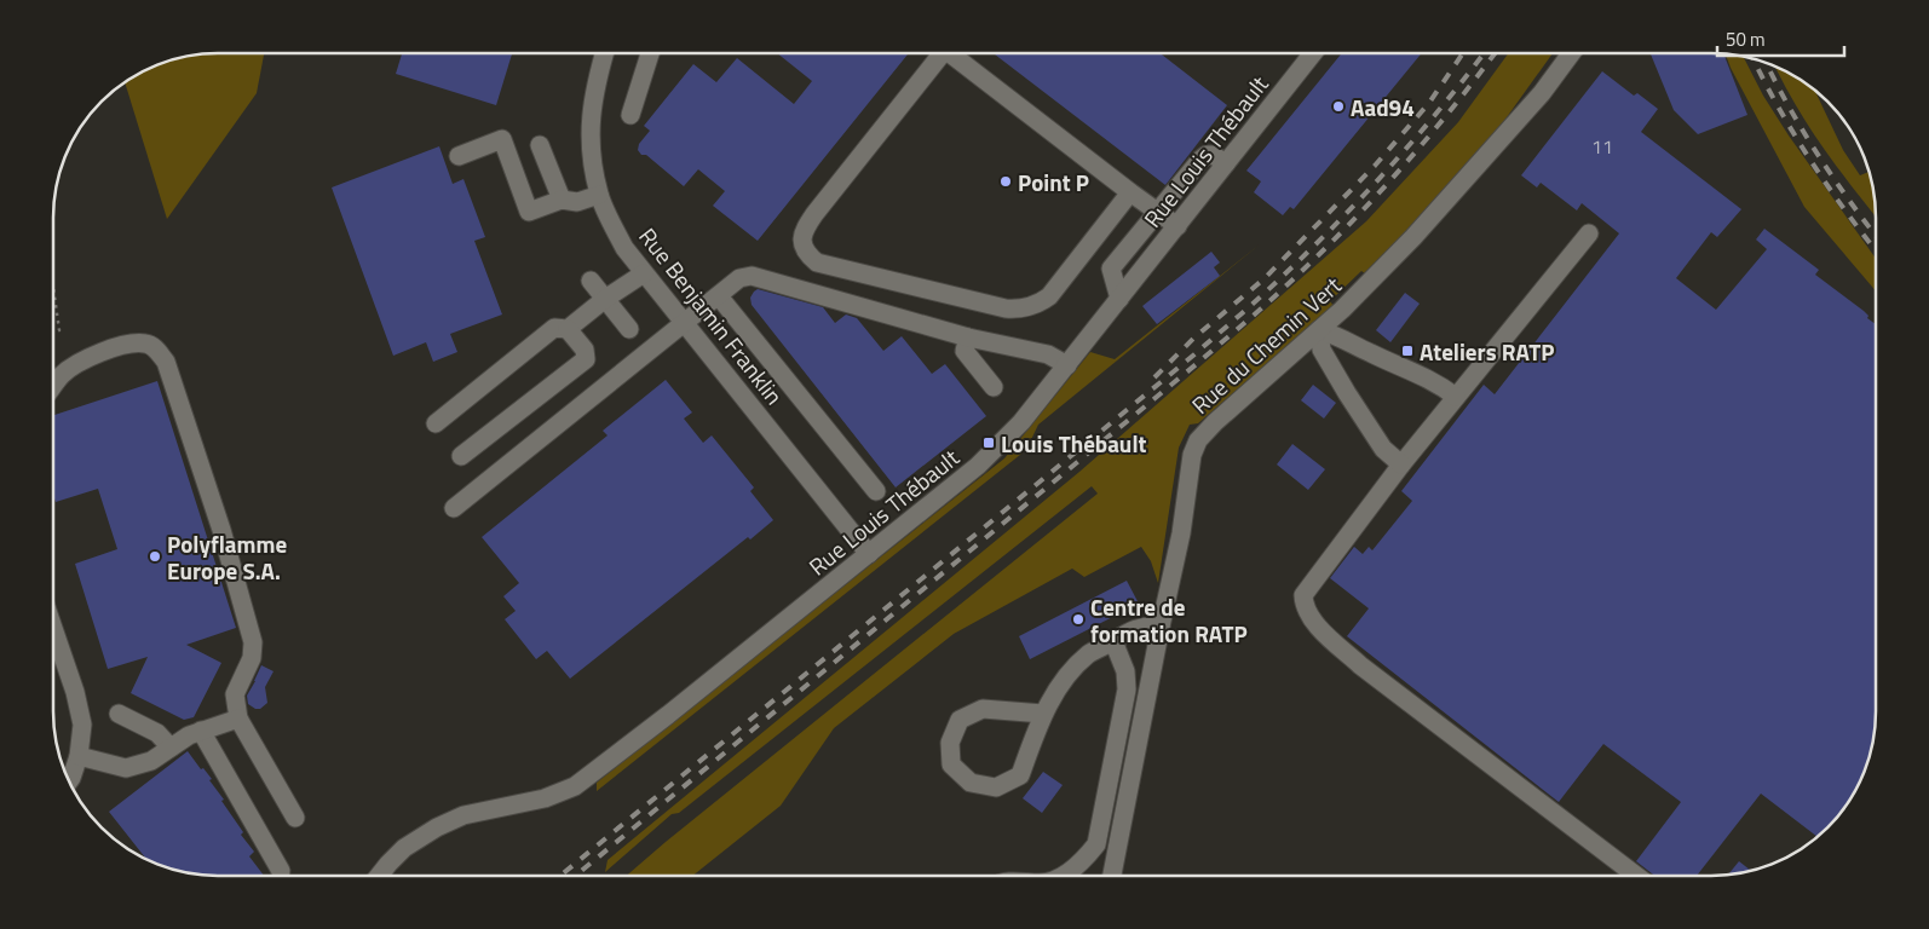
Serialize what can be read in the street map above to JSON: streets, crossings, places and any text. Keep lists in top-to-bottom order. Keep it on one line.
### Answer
{"streets":{"street":["Rue Louis Thébault","Rue Benjamin Franklin","Rue du Chemin Vert"]},"crossings":[["Rue Louis Thébault","Rue Benjamin Franklin"]],"places":{"other":["Aad94","Point P","Polyflamme Europe S.A.","Centre de formation RATP"],"transit":["Ateliers RATP","Louis Thébault"]},"house_numbers":["11"],"scale_bar":"50 m"}
